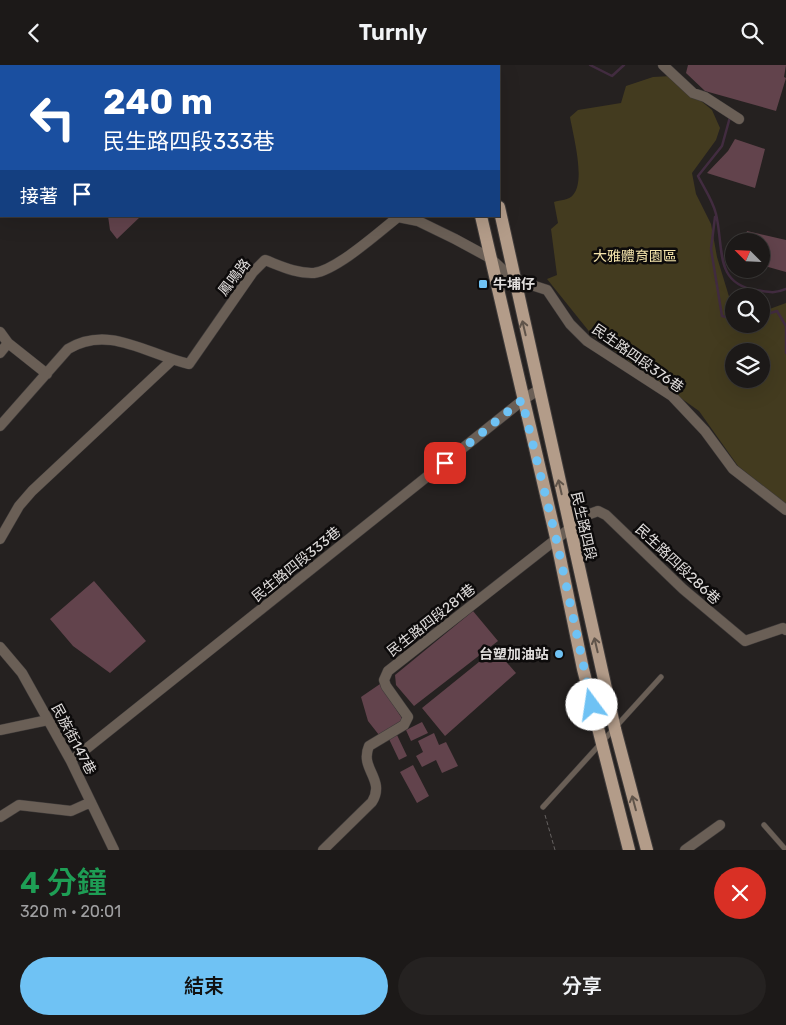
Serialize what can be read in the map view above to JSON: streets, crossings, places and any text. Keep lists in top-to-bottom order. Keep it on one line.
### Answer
{"streets":{"main road":["民生路四段"],"street":["鳳鳴路","民生路四段376巷","民生路四段333巷","民生路四段286巷","民生路四段281巷","民族街147巷"]},"crossings":[["鳳鳴路","民生路四段376巷"],["鳳鳴路","民生路四段"],["民生路四段376巷","民生路四段"],["民生路四段","民生路四段333巷"],["民生路四段","民生路四段286巷"],["民生路四段333巷","民族街147巷"],["民生路四段286巷","民生路四段281巷"]],"parks":["大雅體育園區"],"places":{"transit":["牛埔仔"],"other":["台塑加油站"]},"north":"top left","page":{"header":"Turnly","turn":["240 m","民生路四段333巷"],"then":"接著","heading":["4 分鐘","320 m · 20:01"],"buttons":["結束","分享"]}}
